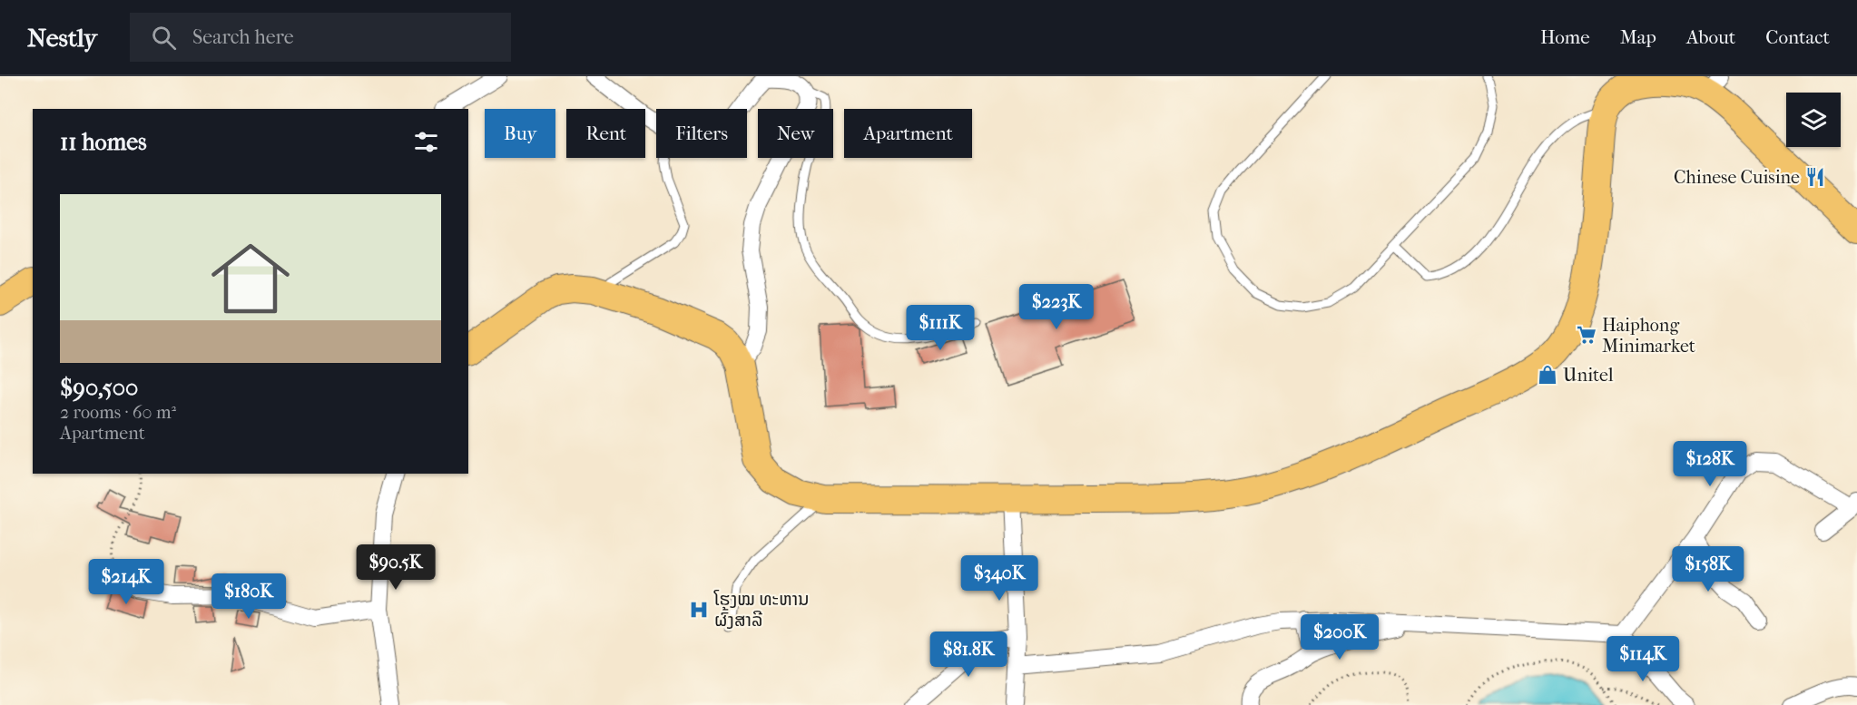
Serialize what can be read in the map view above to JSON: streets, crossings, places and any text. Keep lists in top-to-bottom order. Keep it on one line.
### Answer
{"places":{"restaurant":["Chinese Cuisine"],"supermarket":["Haiphong Minimarket"],"shop":["Unitel"],"hospital":["ໂຮງໝ ທະຫານ ຜົ້ງສາລີ"]},"page":{"header":"Nestly","search":"Search here","nav":["Home","Map","About","Contact"],"chip":["Buy","Rent","Filters","New","Apartment"],"heading":"11 homes","list":[{"name":"$90,500","note":"2 rooms · 60 m² · Apartment"}],"price":["$223K","$111K","$128K","$90.5K","$158K","$340K","$214K","$180K","$200K","$81.8K","$114K"]}}
